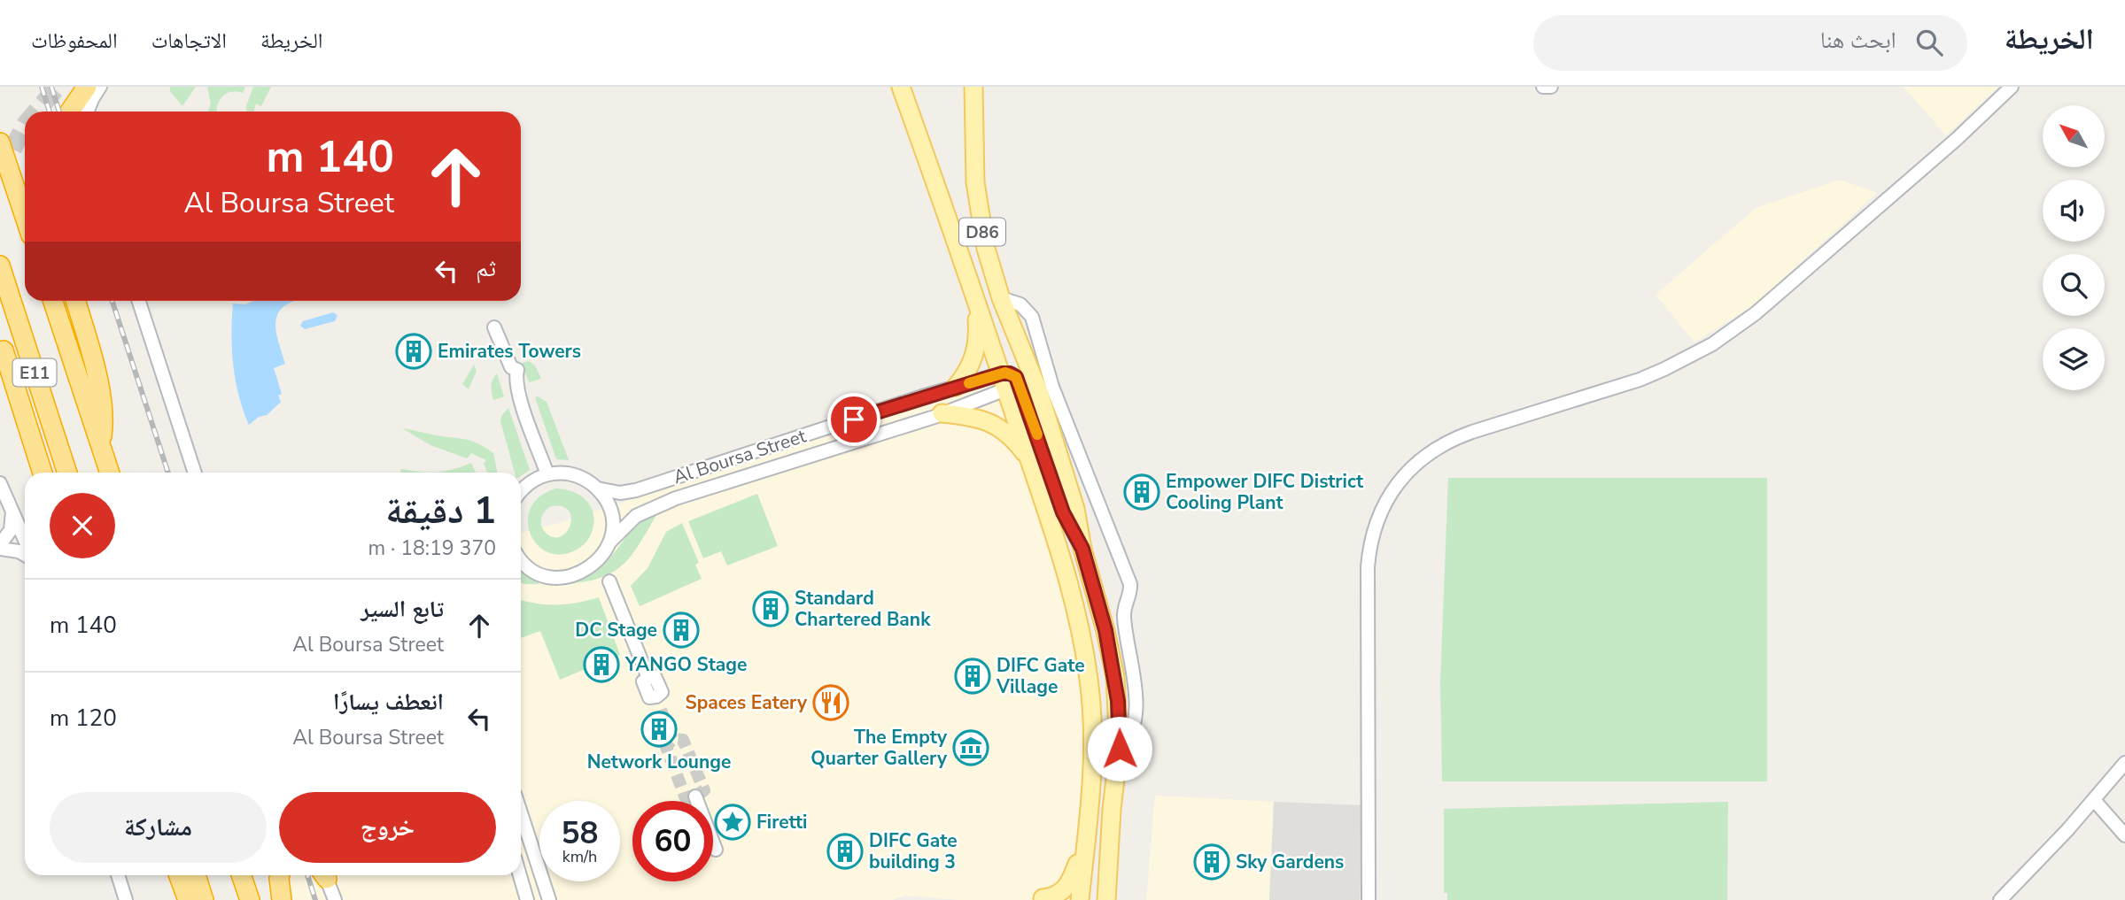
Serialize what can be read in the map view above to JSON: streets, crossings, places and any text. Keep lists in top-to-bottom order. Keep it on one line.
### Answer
{"streets":{"highway":["E11"],"main road":["D86"],"street":["Al Boursa Street"]},"crossings":[["D86","Al Boursa Street"]],"places":{"building":["Emirates Towers","Empower DIFC District Cooling Plant","Standard Chartered Bank","DC Stage","YANGO Stage","DIFC Gate Village","Network Lounge","DIFC Gate building 3","Sky Gardens"],"restaurant":["Spaces Eatery"],"museum":["The Empty Quarter Gallery"],"place":["Firetti"]},"north":"top left","page":{"header":"الخريطة","search":"ابحث هنا","nav":["الخريطة","الاتجاهات","المحفوظات"],"turn":["140 m","Al Boursa Street"],"then":"ثم","heading":["1 دقيقة","370 m · 18:19"],"list":[{"name":"تابع السير","note":"Al Boursa Street","value":"140 m"},{"name":"انعطف يسارًا","note":"Al Boursa Street","value":"120 m"}],"buttons":["خروج","مشاركة"],"speed":"58 km/h","limit":"60"}}
